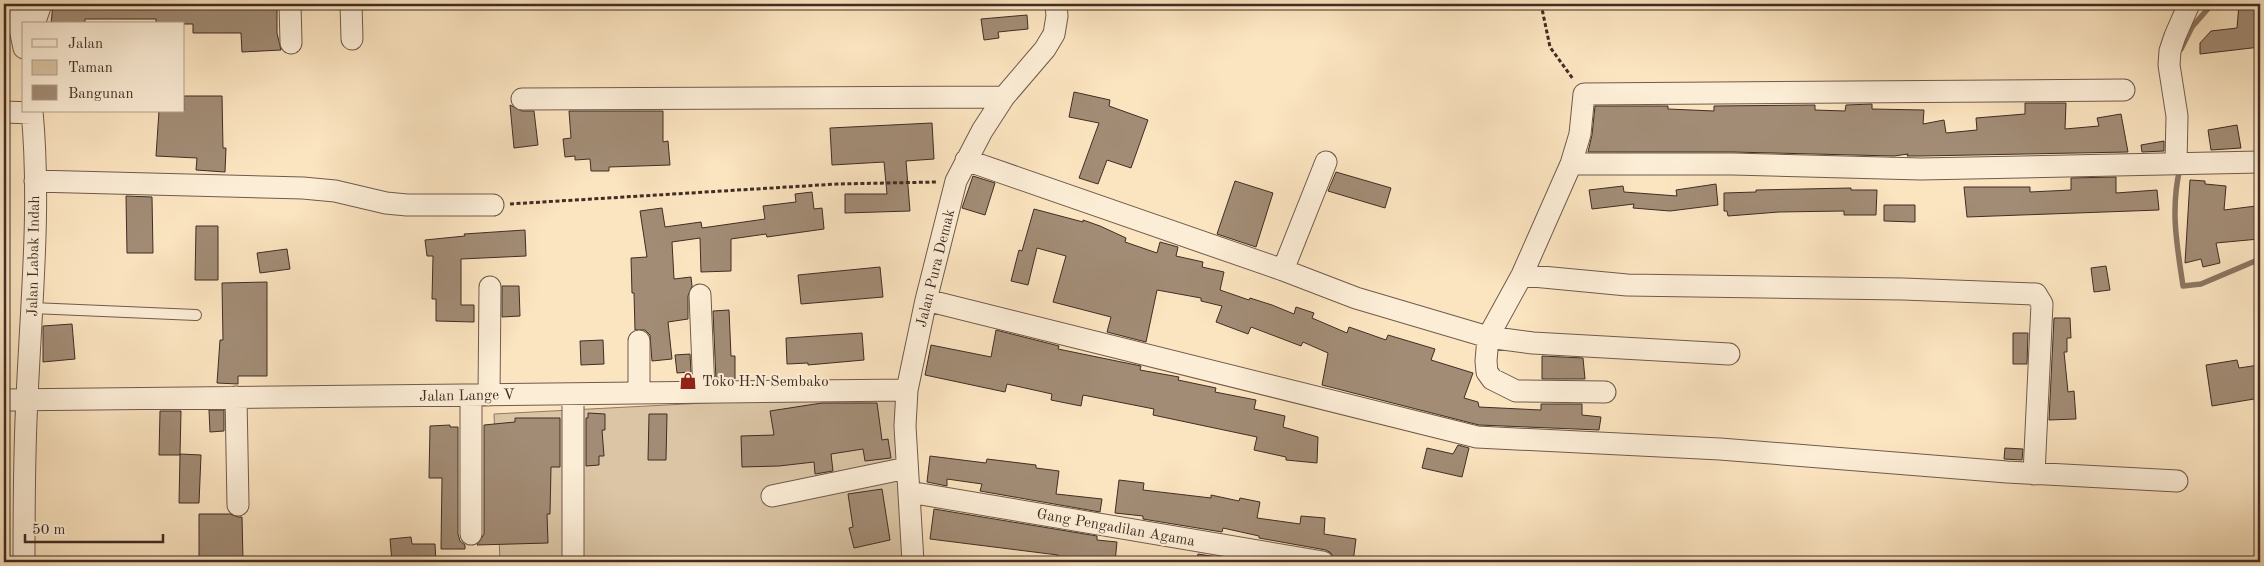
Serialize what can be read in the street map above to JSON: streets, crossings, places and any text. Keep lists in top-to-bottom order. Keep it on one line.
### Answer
{"streets":{"street":["Jalan Labak Indah","Jalan Pura Demak","Jalan Lange V","Gang Pengadilan Agama"]},"crossings":[["Jalan Labak Indah","Jalan Lange V"],["Jalan Pura Demak","Jalan Lange V"],["Jalan Pura Demak","Gang Pengadilan Agama"]],"places":{"shop":["Toko H.N Sembako"]},"legend":["Jalan","Taman","Bangunan"],"scale_bar":"50 m"}
